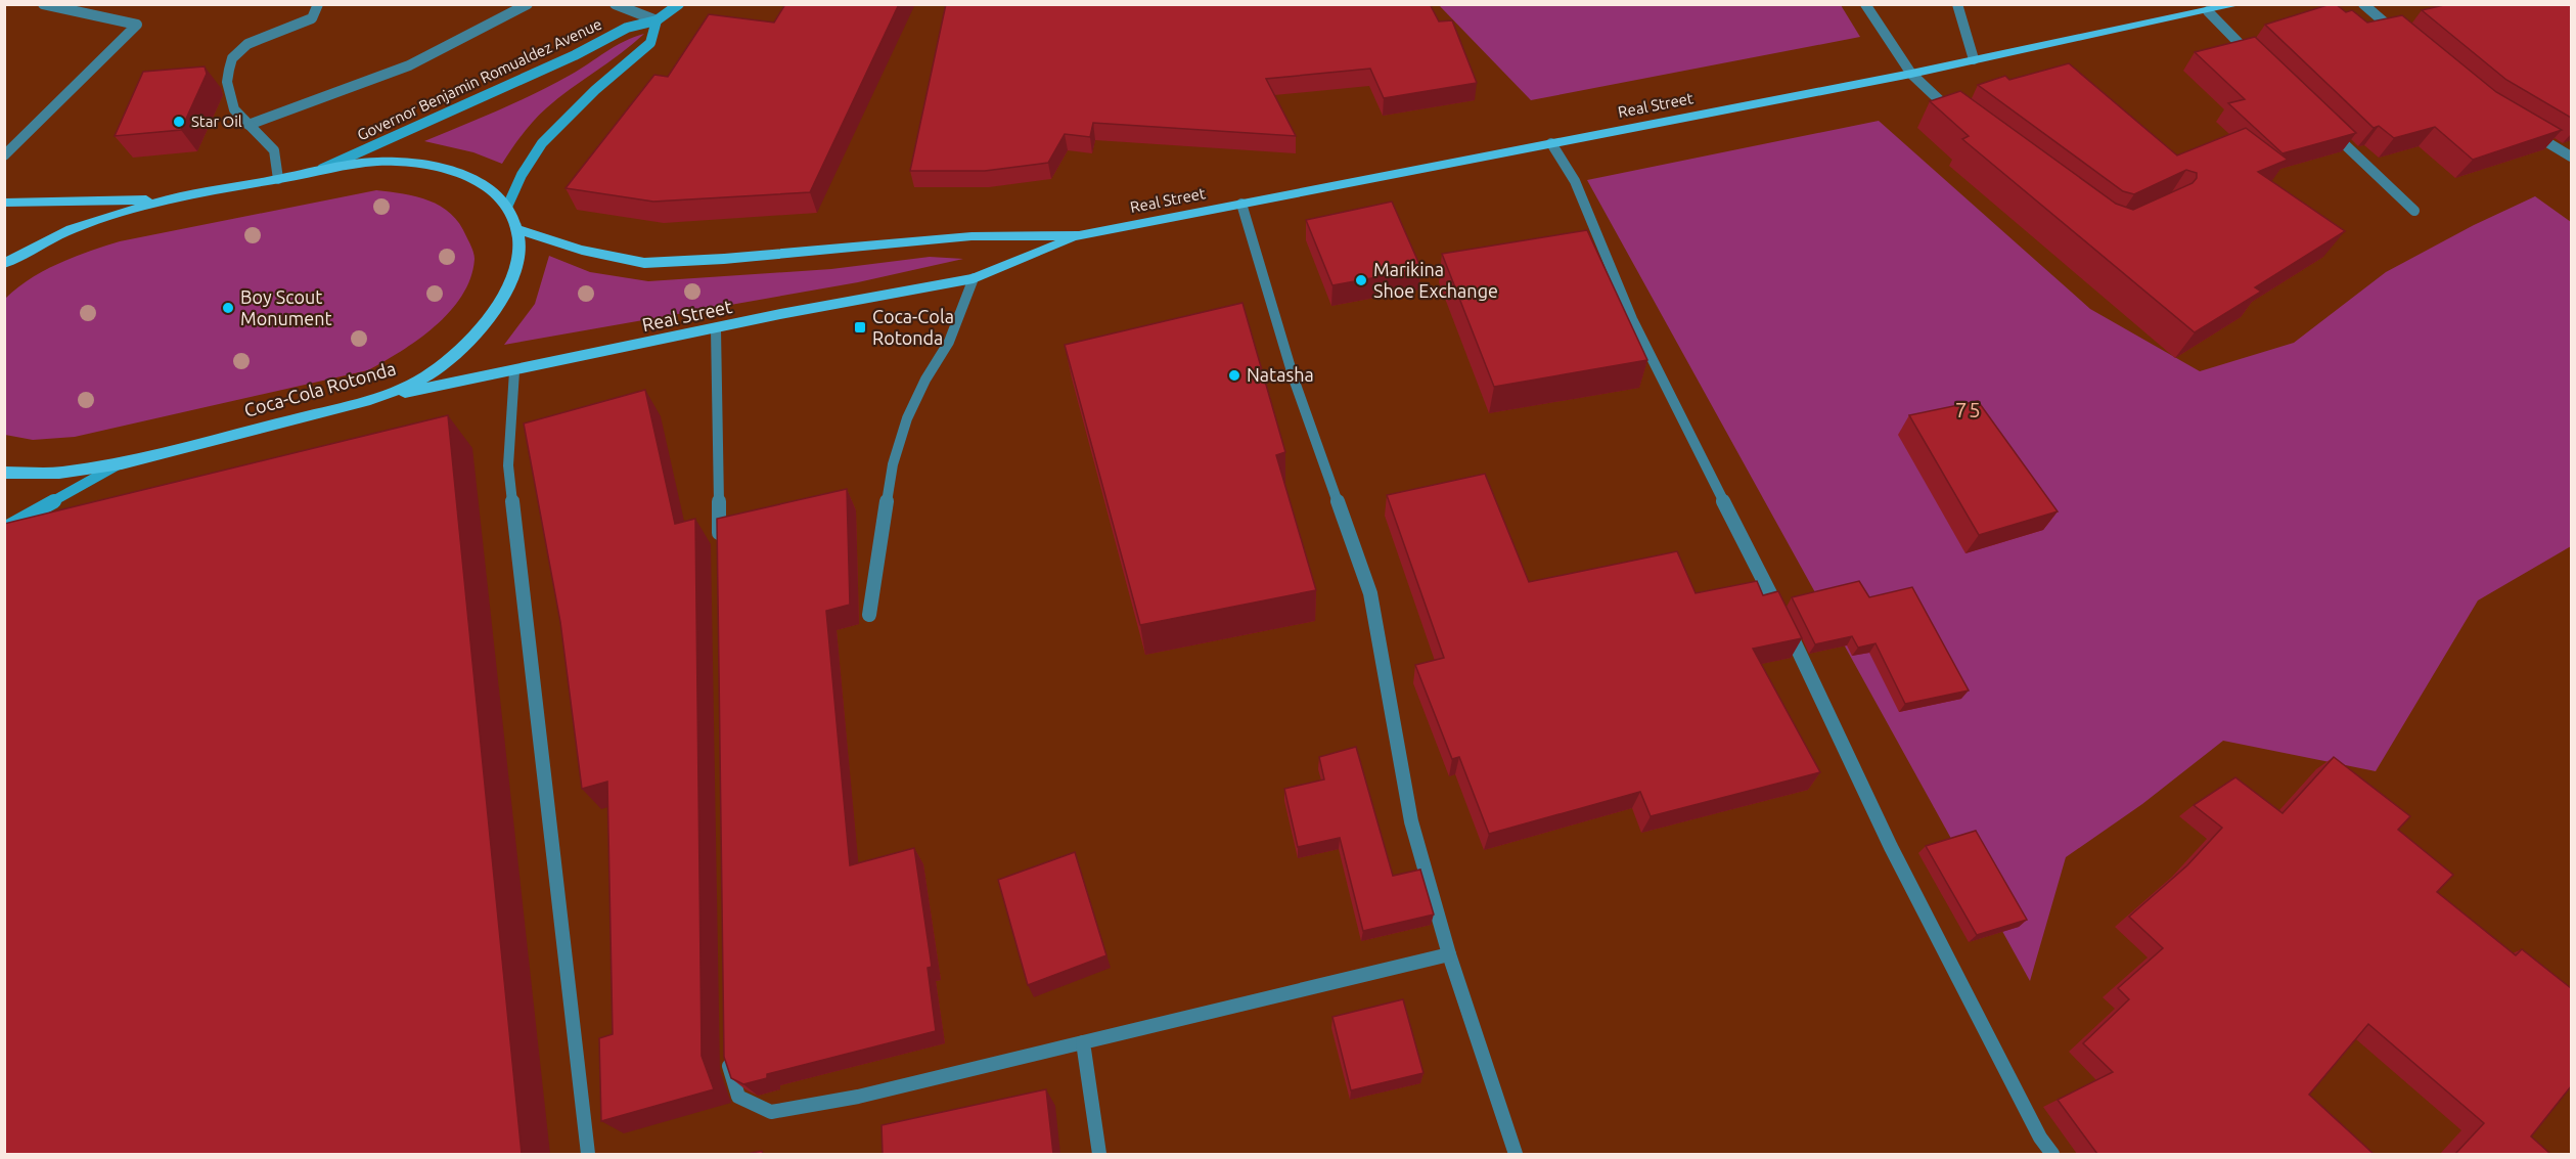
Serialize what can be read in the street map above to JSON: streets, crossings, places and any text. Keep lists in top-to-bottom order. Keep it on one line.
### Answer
{"streets":{"main road":["Governor Benjamin Romualdez Avenue","Real Street","Coca-Cola Rotonda"]},"crossings":[["Real Street","Coca-Cola Rotonda"]],"districts":["75"],"places":{"other":["Star Oil","Marikina Shoe Exchange","Boy Scout Monument","Natasha"],"transit":["Coca-Cola Rotonda"]}}
